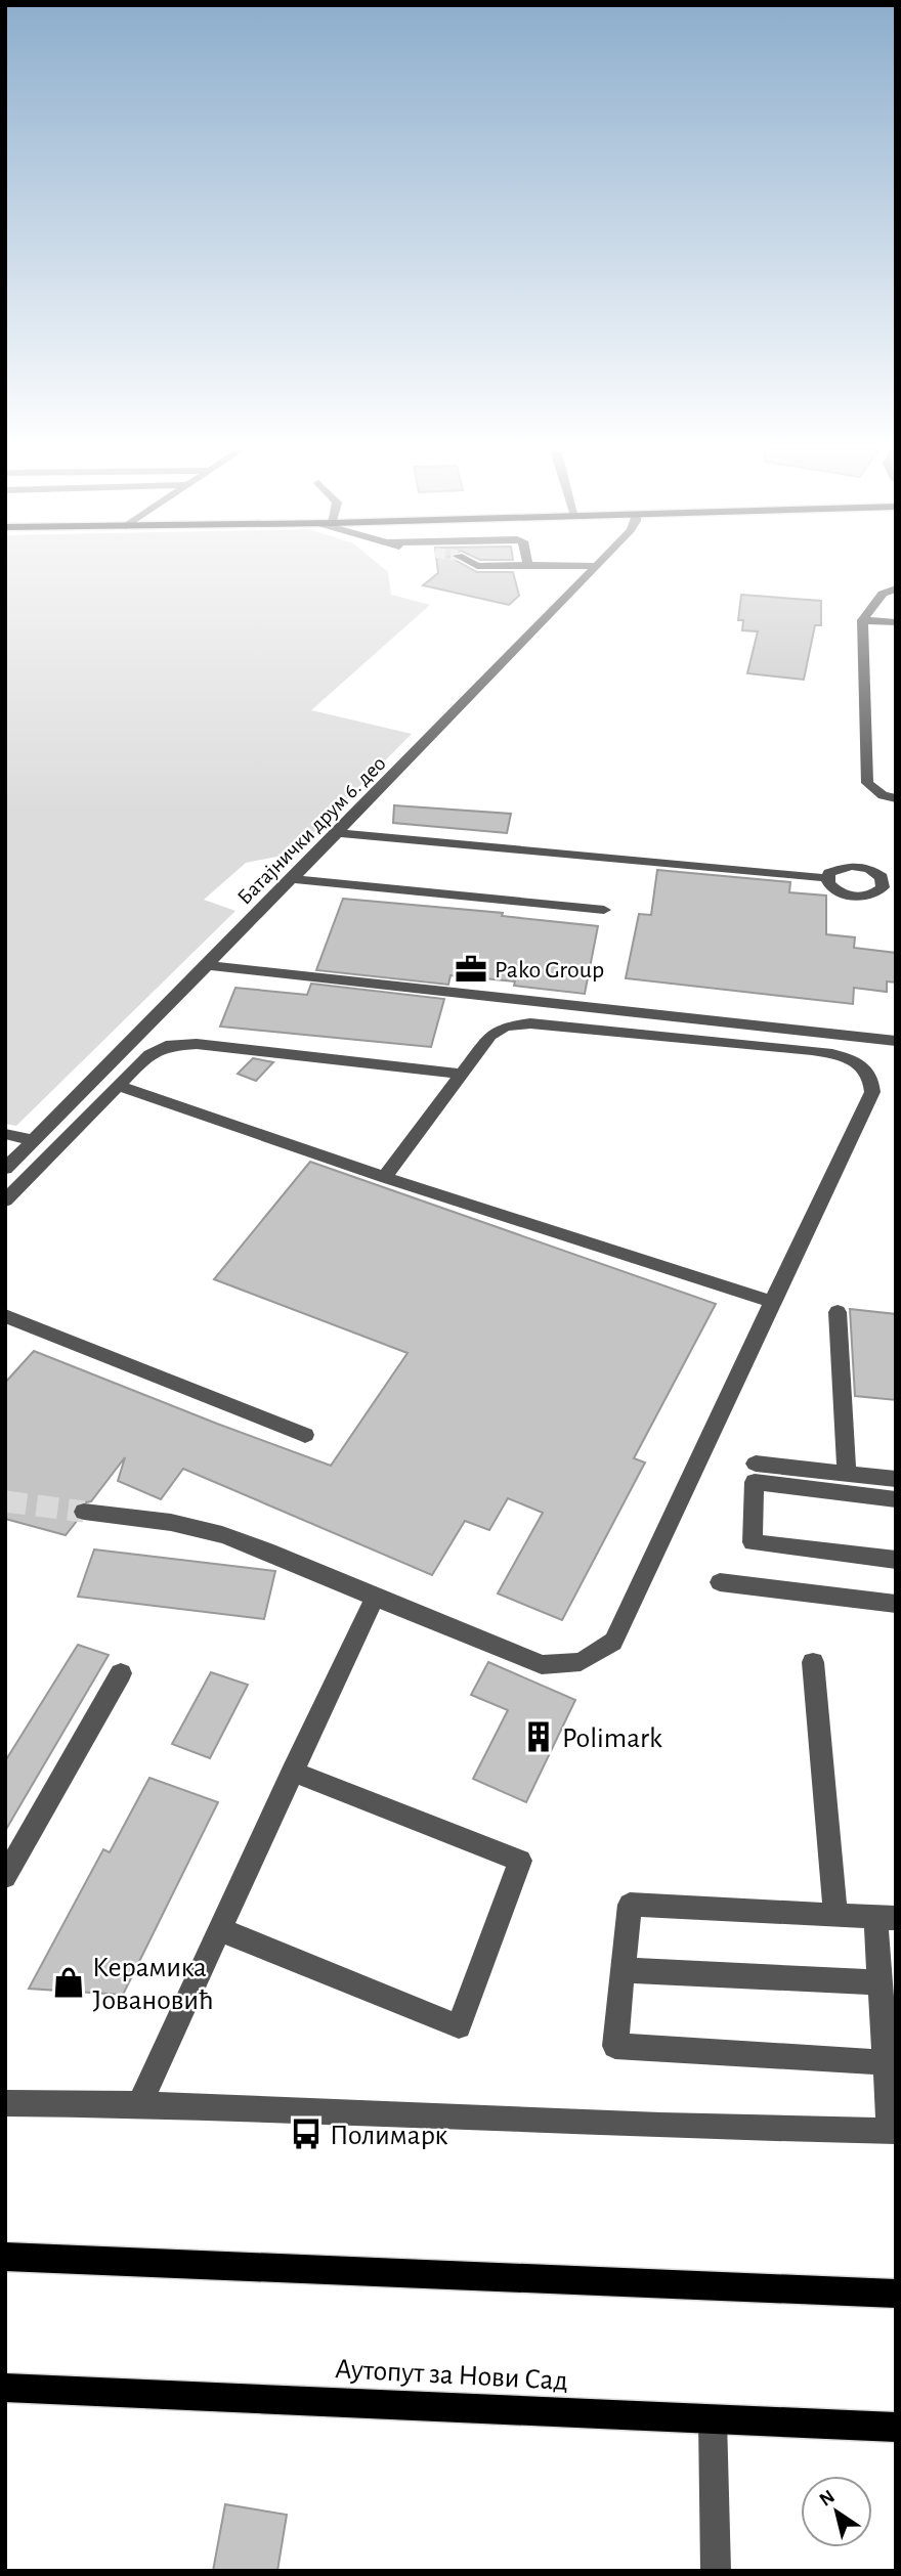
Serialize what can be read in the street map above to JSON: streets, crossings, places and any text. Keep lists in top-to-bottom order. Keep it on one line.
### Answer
{"streets":{"main road":["Аутопут за Нови Сад"],"street":["Батајнички друм 6. део"]},"places":{"office":["Pako Group"],"building":["Polimark"],"shop":["Керамика Јовановић"],"bus stop":["Полимарк"]},"north":"top left"}
